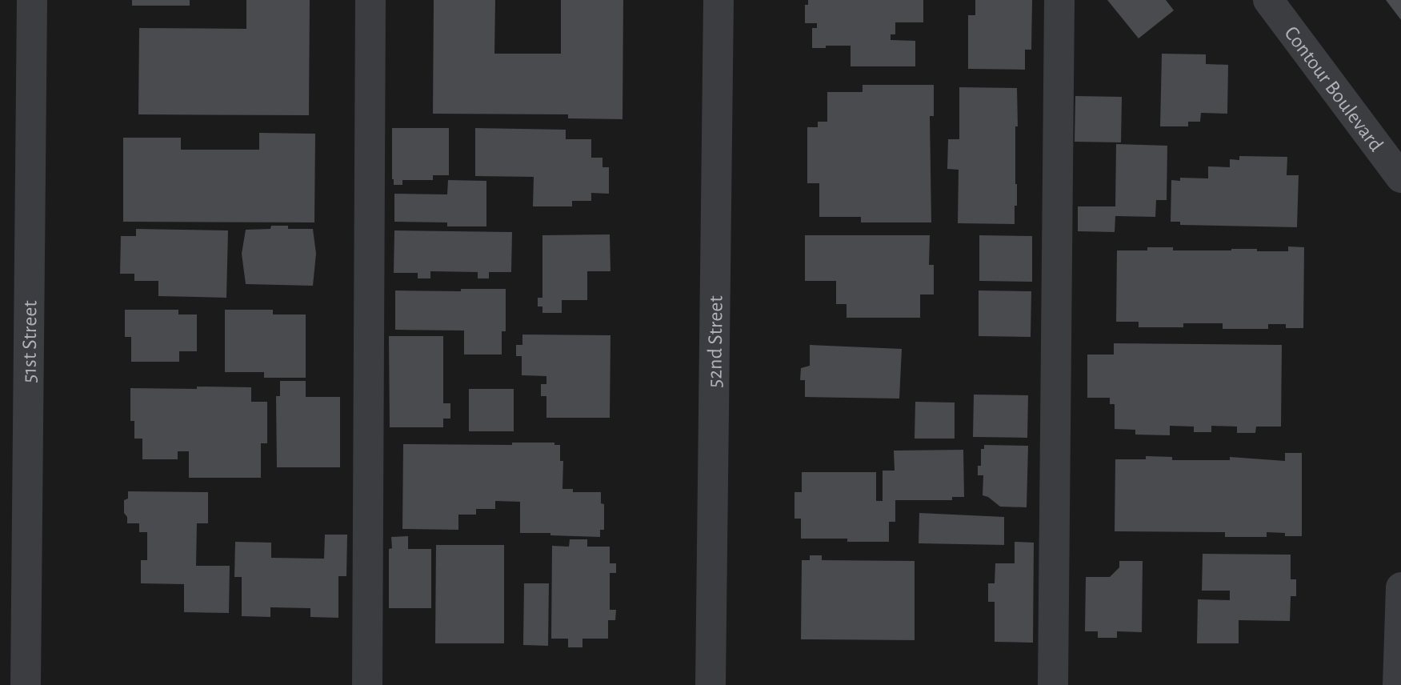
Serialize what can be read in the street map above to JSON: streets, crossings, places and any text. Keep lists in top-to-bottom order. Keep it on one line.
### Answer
{"streets":{"street":["Contour Boulevard","51st Street","52nd Street"]}}
